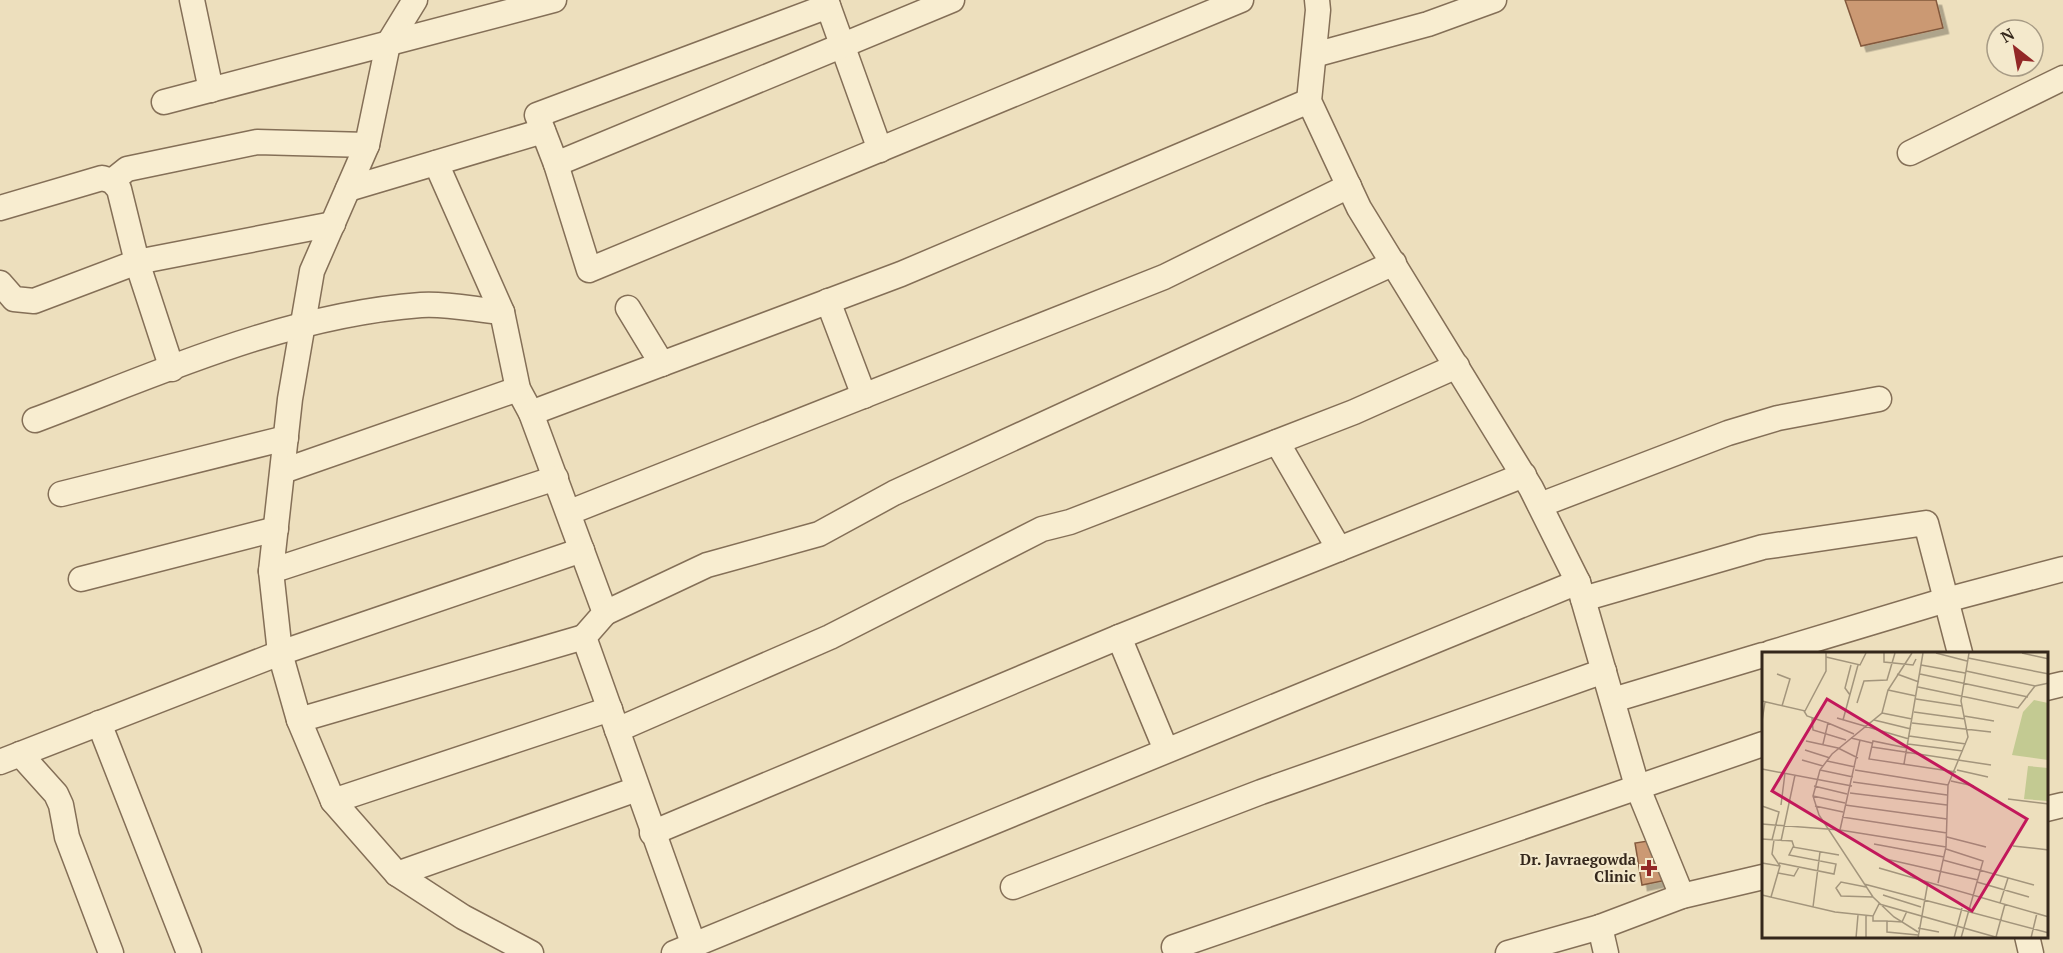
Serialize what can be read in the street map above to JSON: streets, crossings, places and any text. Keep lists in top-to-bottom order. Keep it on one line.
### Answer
{"places":{"health":["Dr. Javraegowda Clinic"]},"north":"top left"}
